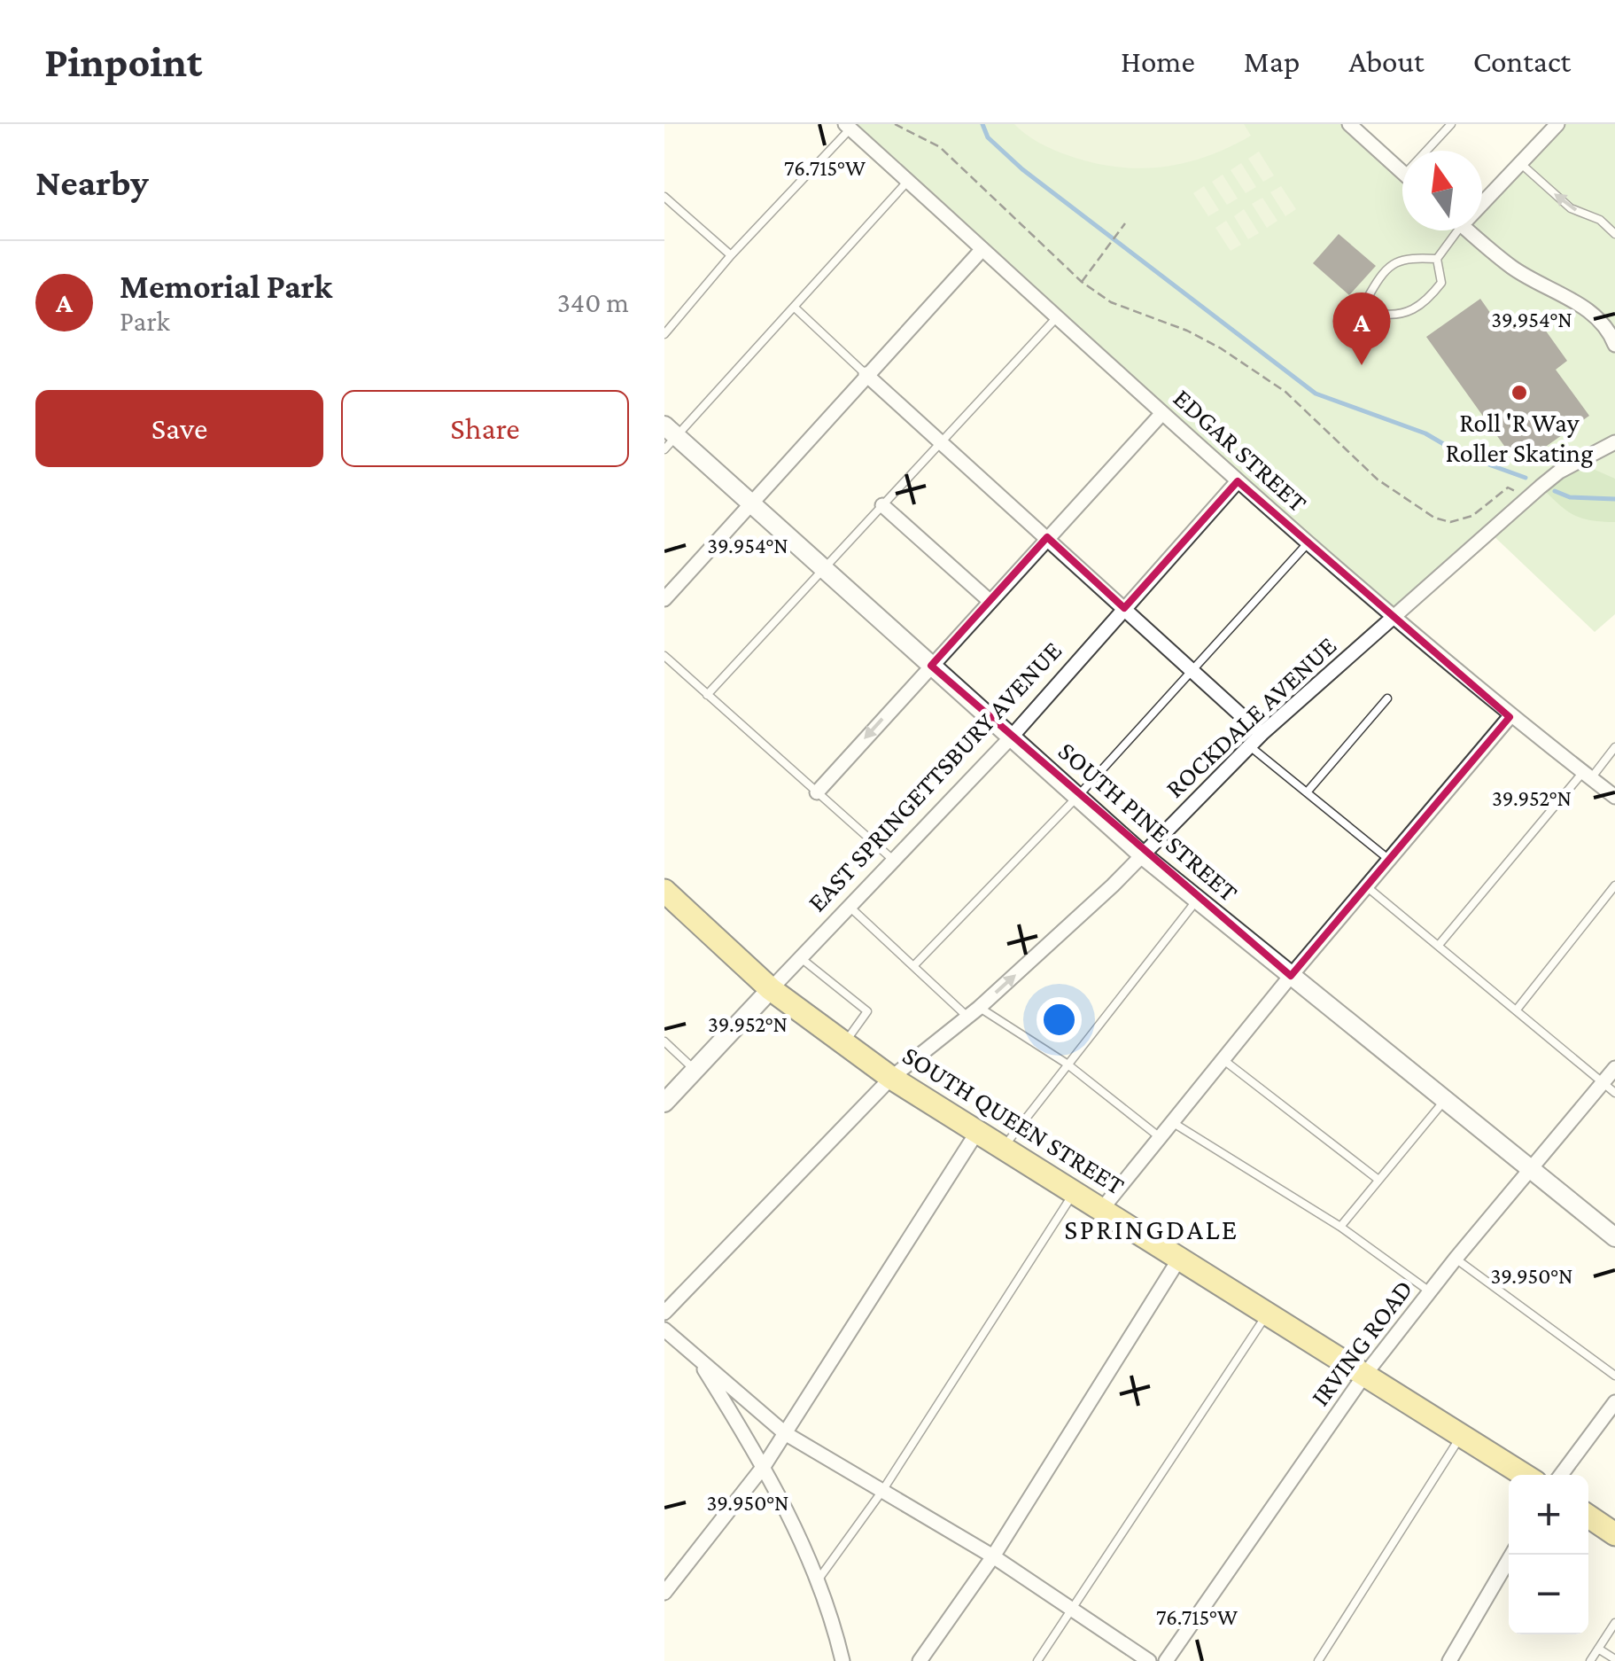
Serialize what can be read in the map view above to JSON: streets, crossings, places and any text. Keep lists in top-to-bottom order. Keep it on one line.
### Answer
{"streets":{"main road":["SOUTH QUEEN STREET"],"street":["EDGAR STREET","ROCKDALE AVENUE","EAST SPRINGETTSBURY AVENUE","SOUTH PINE STREET","IRVING ROAD"]},"crossings":[["EDGAR STREET","ROCKDALE AVENUE"],["EDGAR STREET","EAST SPRINGETTSBURY AVENUE"],["ROCKDALE AVENUE","SOUTH PINE STREET"],["ROCKDALE AVENUE","SOUTH QUEEN STREET"],["EAST SPRINGETTSBURY AVENUE","SOUTH PINE STREET"],["EAST SPRINGETTSBURY AVENUE","SOUTH QUEEN STREET"],["SOUTH PINE STREET","IRVING ROAD"],["SOUTH QUEEN STREET","IRVING ROAD"]],"districts":["SPRINGDALE"],"places":["Roll 'R Way Roller Skating"],"north":"top","page":{"header":"Pinpoint","nav":["Home","Map","About","Contact"],"heading":"Nearby","list":[{"mark":"A","name":"Memorial Park","note":"Park","value":"340 m"}],"pins":"A","buttons":["Save","Share"],"map_buttons":["+","−"]},"coordinates":["76.715°W","39.954°N","39.952°N","39.950°N"]}
